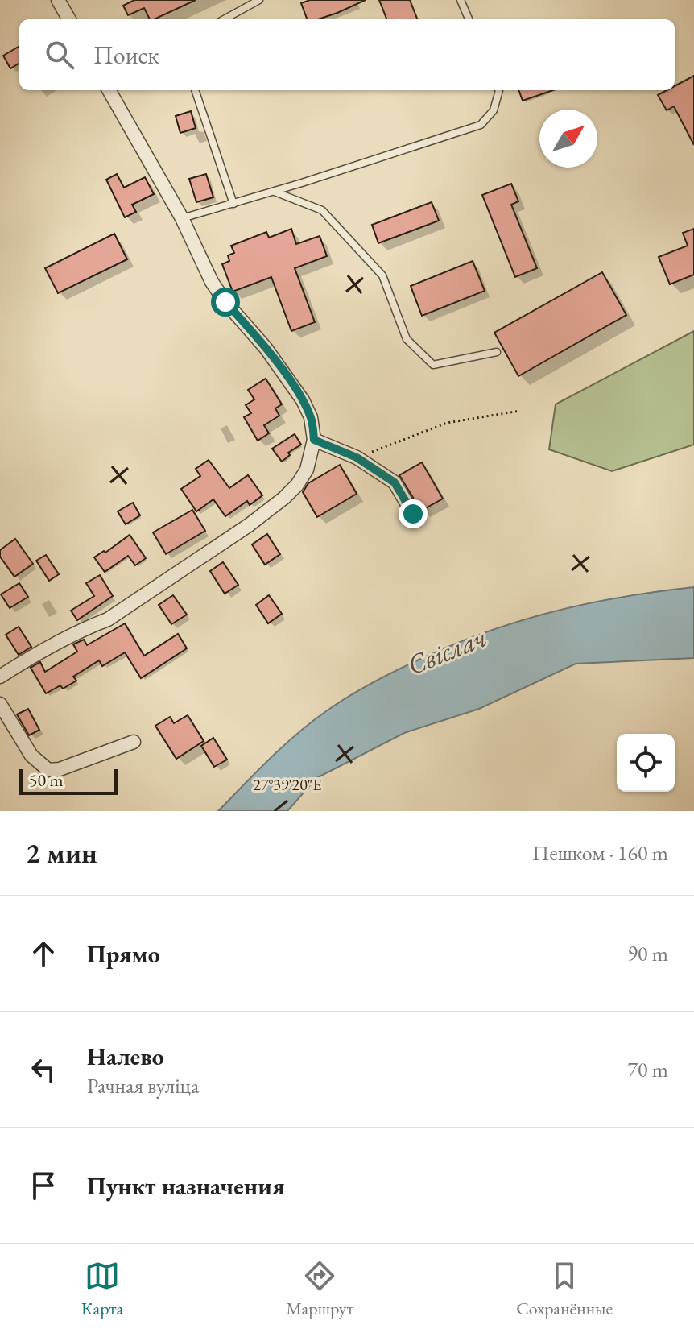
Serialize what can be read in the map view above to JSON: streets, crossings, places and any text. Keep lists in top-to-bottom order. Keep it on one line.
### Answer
{"water":["Свіслач"],"scale_bar":"50 m","north":"top right","page":{"search":"Поиск","scale":"50 m","heading":["2 мин","Пешком · 160 m"],"list":[["Прямо","90 m"],["Налево","Рачная вуліца","70 m"],"Пункт назначения"],"nav":["Карта","Маршрут","Сохранённые"]},"coordinates":["27°39'20\"E"]}
